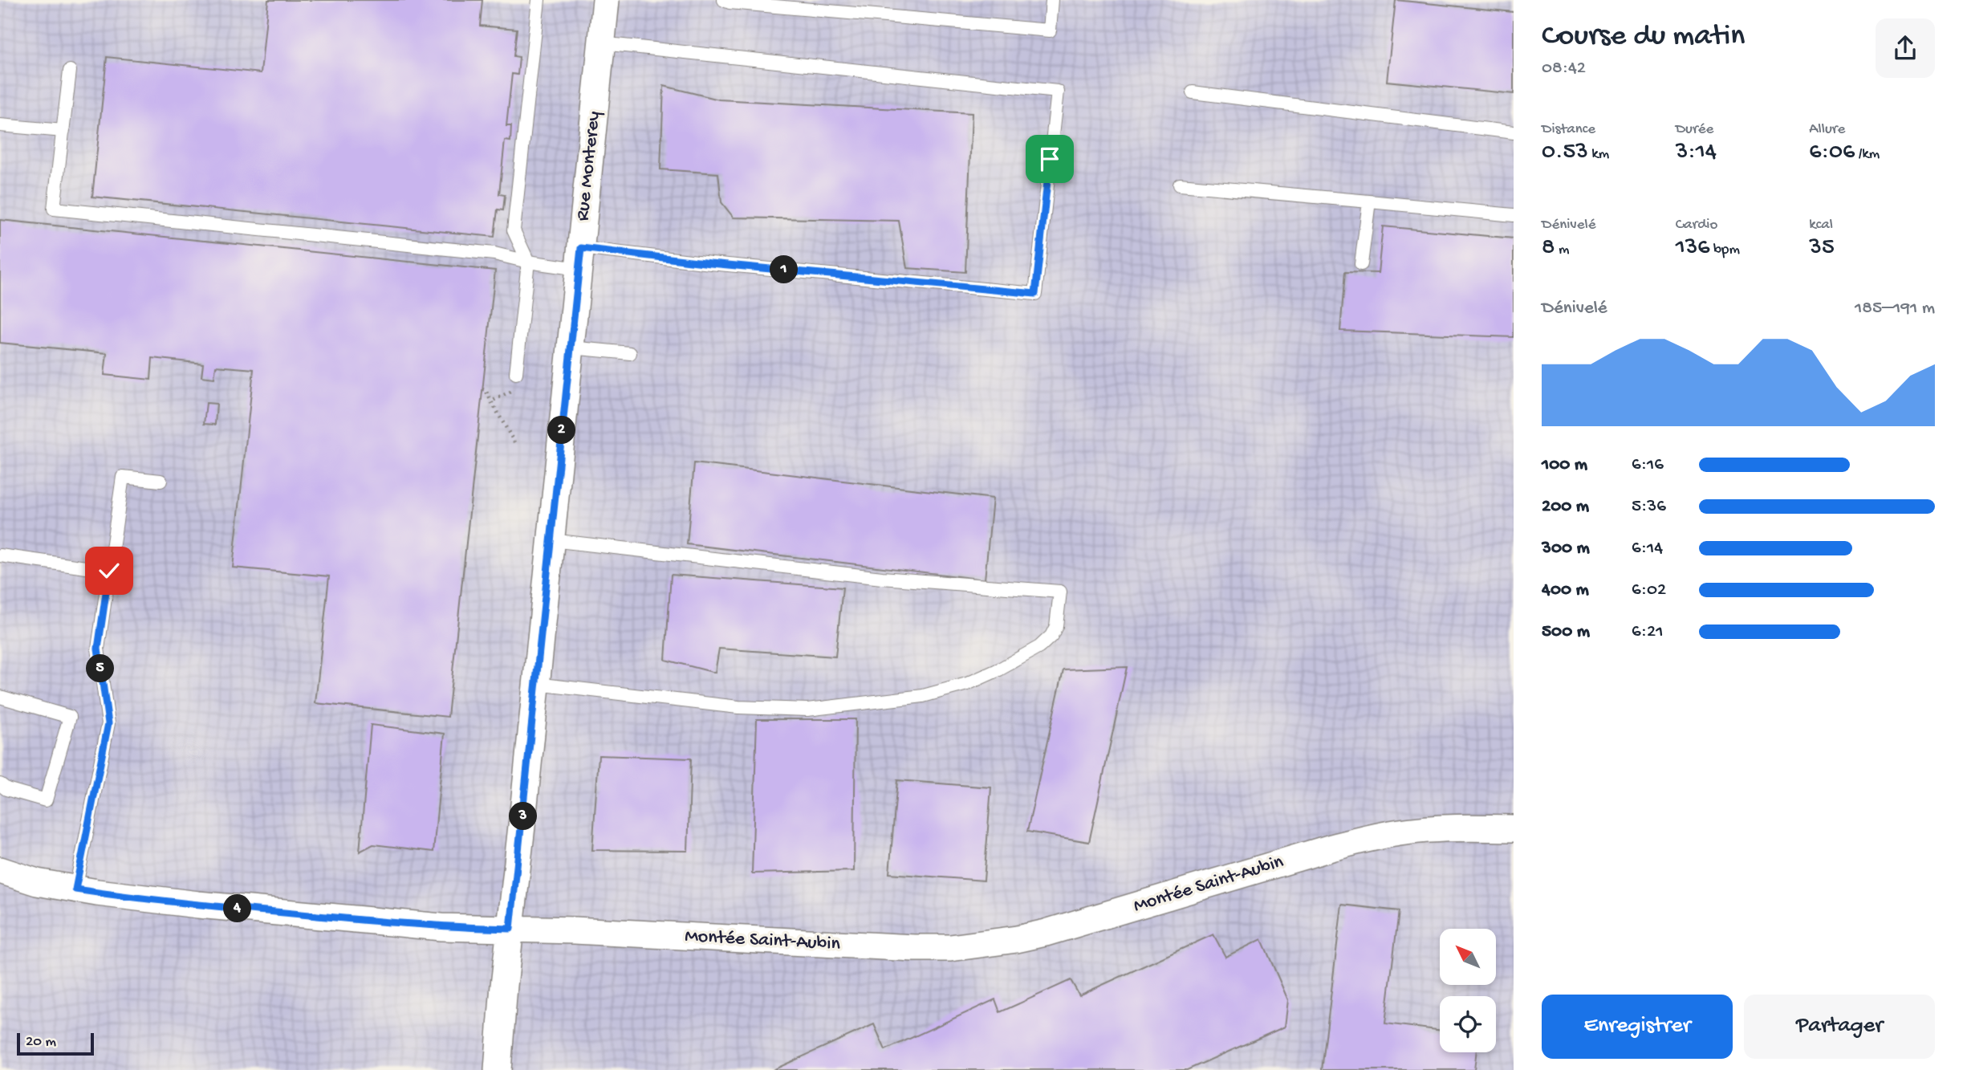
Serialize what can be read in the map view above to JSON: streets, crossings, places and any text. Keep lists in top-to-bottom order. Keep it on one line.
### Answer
{"streets":{"street":["Rue Monterey","Montée Saint-Aubin"]},"crossings":[["Rue Monterey","Montée Saint-Aubin"]],"scale_bar":"20 m","north":"top left","page":{"heading":["Course du matin","08:42"],"stats":[["Distance","0.53 km"],["Durée","3:14"],["Allure","6:06 /km"],["Dénivelé","8 m"],["Cardio","136 bpm"],["kcal","35"]],"pins":["1","2","5","3","4"],"chart":["Dénivelé","185–191 m"],"list":[{"name":"100 m","note":"6:16"},{"name":"200 m","note":"5:36"},{"name":"300 m","note":"6:14"},{"name":"400 m","note":"6:02"},{"name":"500 m","note":"6:21"}],"buttons":["Enregistrer","Partager"],"scale":"20 m"}}
